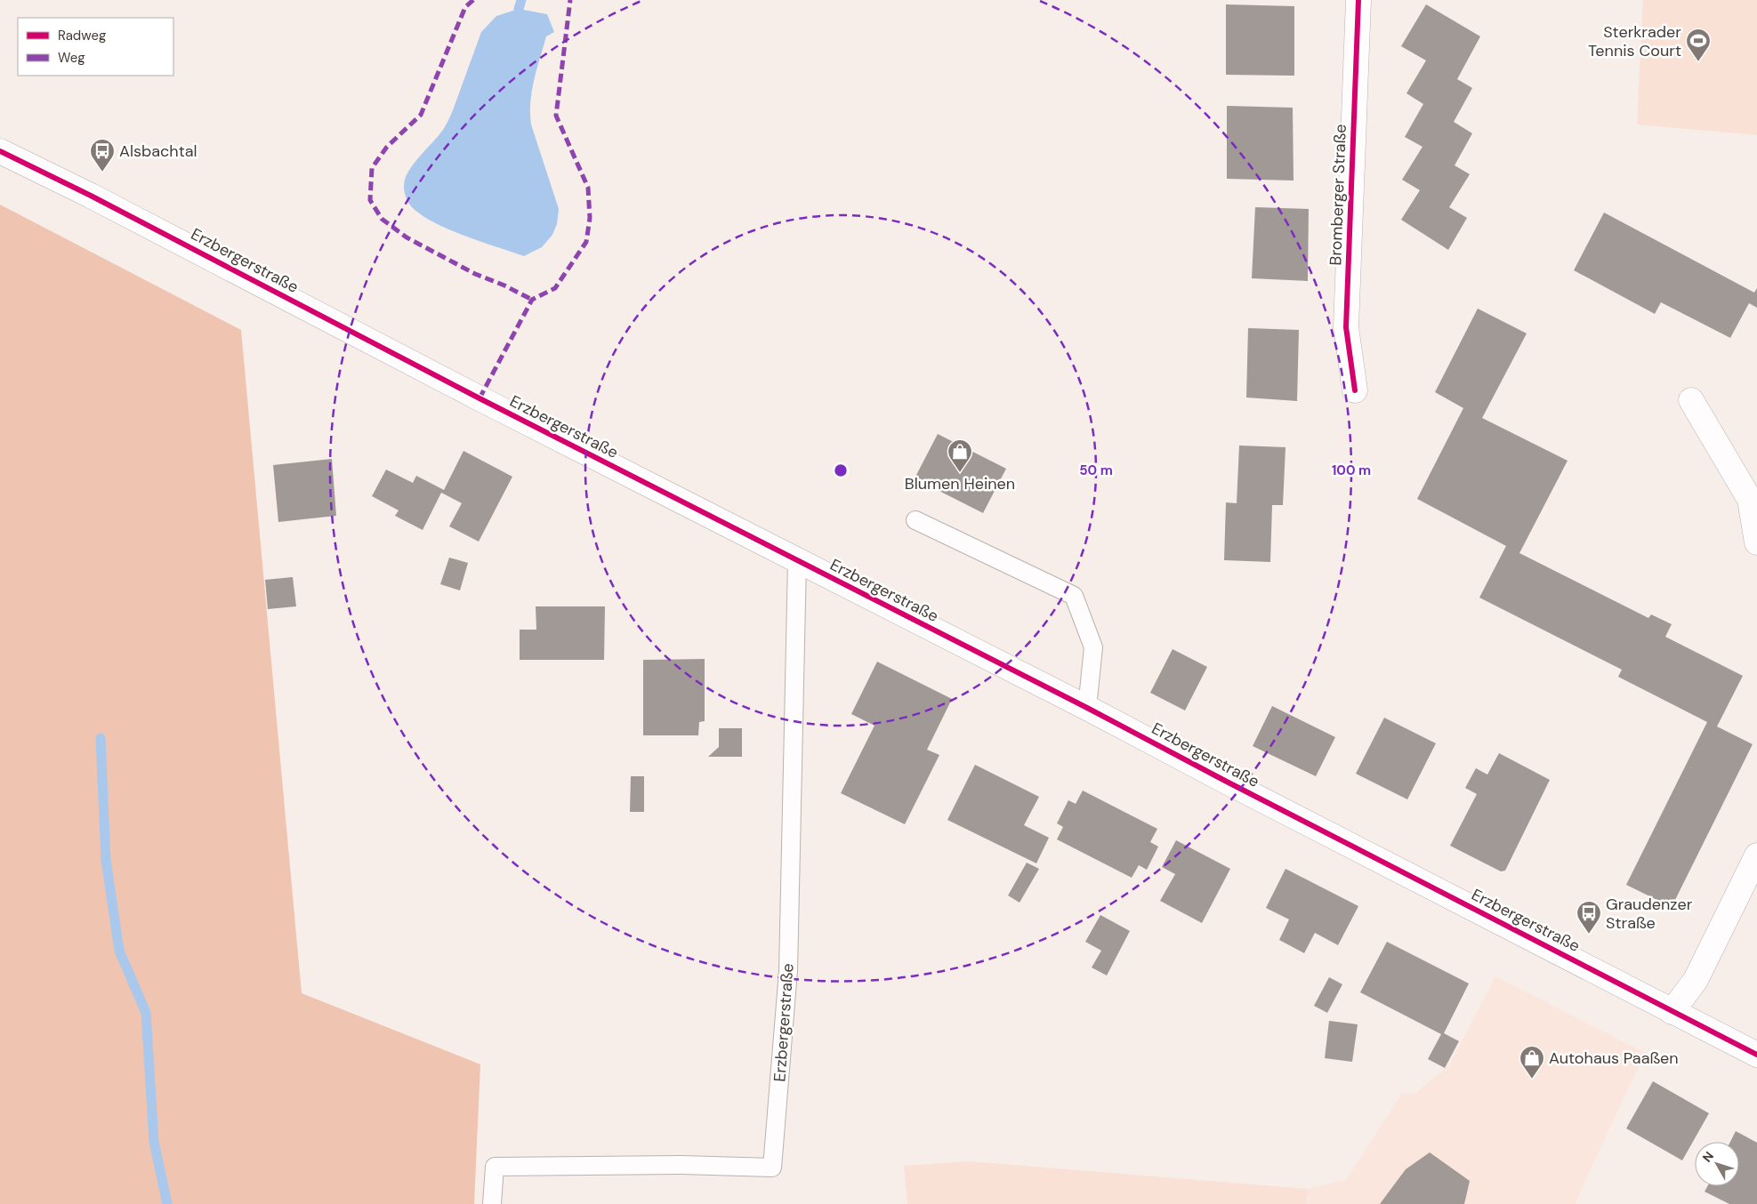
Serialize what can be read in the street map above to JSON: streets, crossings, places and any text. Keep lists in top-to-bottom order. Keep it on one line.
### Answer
{"streets":{"street":["Bromberger Straße","Erzbergerstraße"]},"places":{"sports":["Sterkrader Tennis Court"],"bus stop":["Alsbachtal","Graudenzer Straße"],"shop":["Blumen Heinen","Autohaus Paaßen"]},"legend":["Radweg","Weg"],"north":"top left","rings":["50 m","100 m"]}
